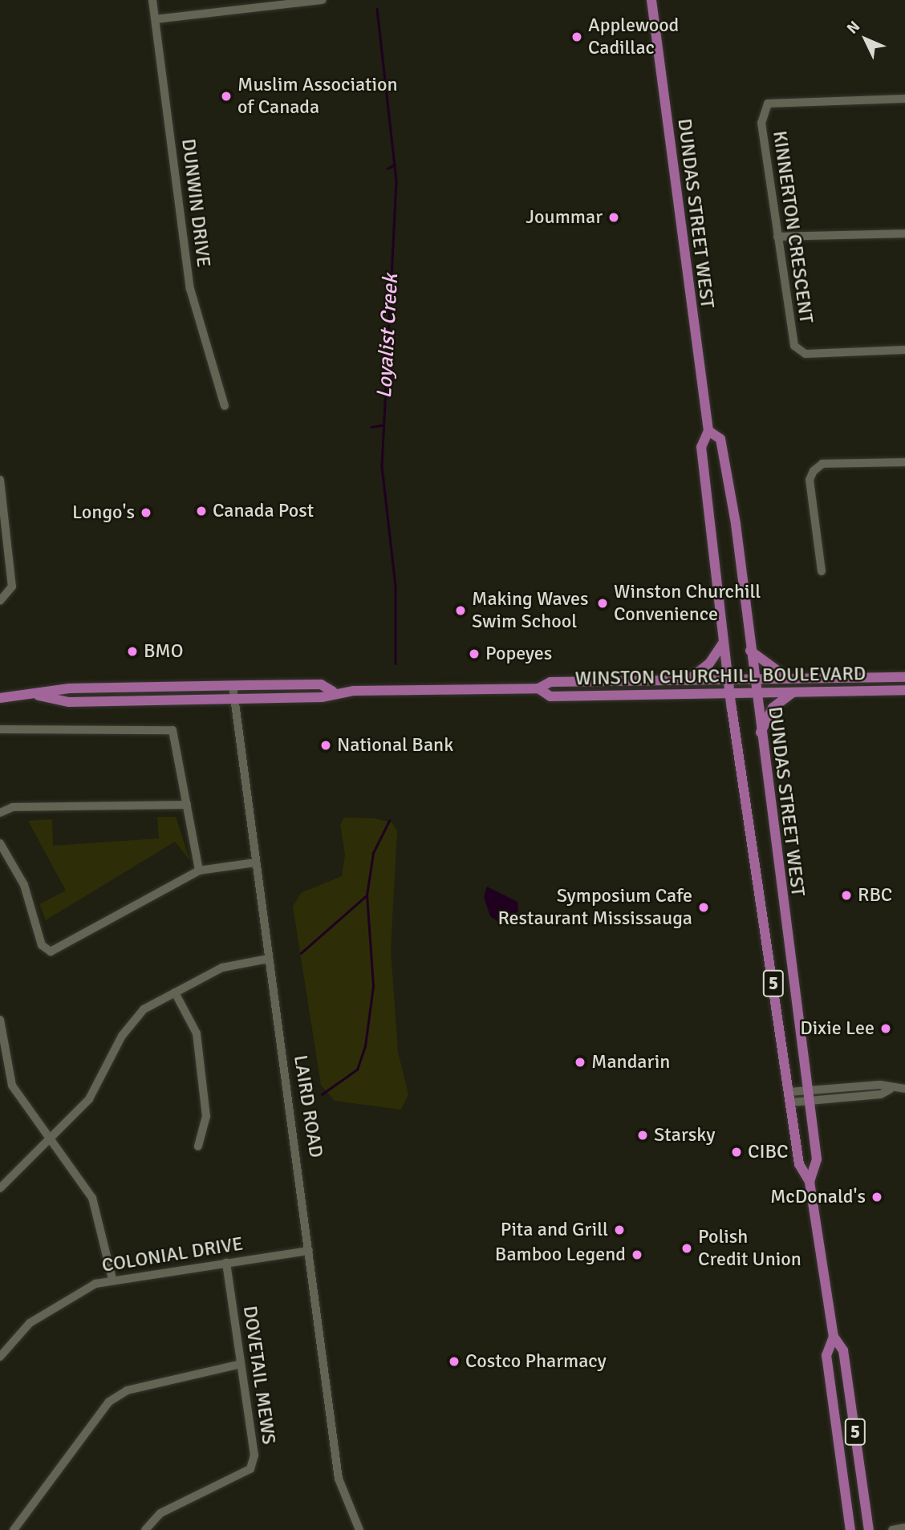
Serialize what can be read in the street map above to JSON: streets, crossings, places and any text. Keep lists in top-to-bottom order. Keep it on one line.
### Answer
{"streets":{"main road":["DUNDAS STREET WEST","WINSTON CHURCHILL BOULEVARD","5"],"street":["DUNWIN DRIVE","KINNERTON CRESCENT","LAIRD ROAD","COLONIAL DRIVE","DOVETAIL MEWS"]},"crossings":[["DUNDAS STREET WEST","WINSTON CHURCHILL BOULEVARD"],["WINSTON CHURCHILL BOULEVARD","LAIRD ROAD"],["LAIRD ROAD","COLONIAL DRIVE"],["COLONIAL DRIVE","DOVETAIL MEWS"]],"water":["Loyalist Creek"],"places":["Applewood Cadillac","Muslim Association of Canada","Joummar","Canada Post","Longo's","Winston Churchill Convenience","Making Waves Swim School","BMO","Popeyes","National Bank","RBC","Symposium Cafe Restaurant Mississauga","Dixie Lee","Mandarin","Starsky","CIBC","McDonald's","Pita and Grill","Polish Credit Union","Bamboo Legend","Costco Pharmacy"],"north":"top left"}
